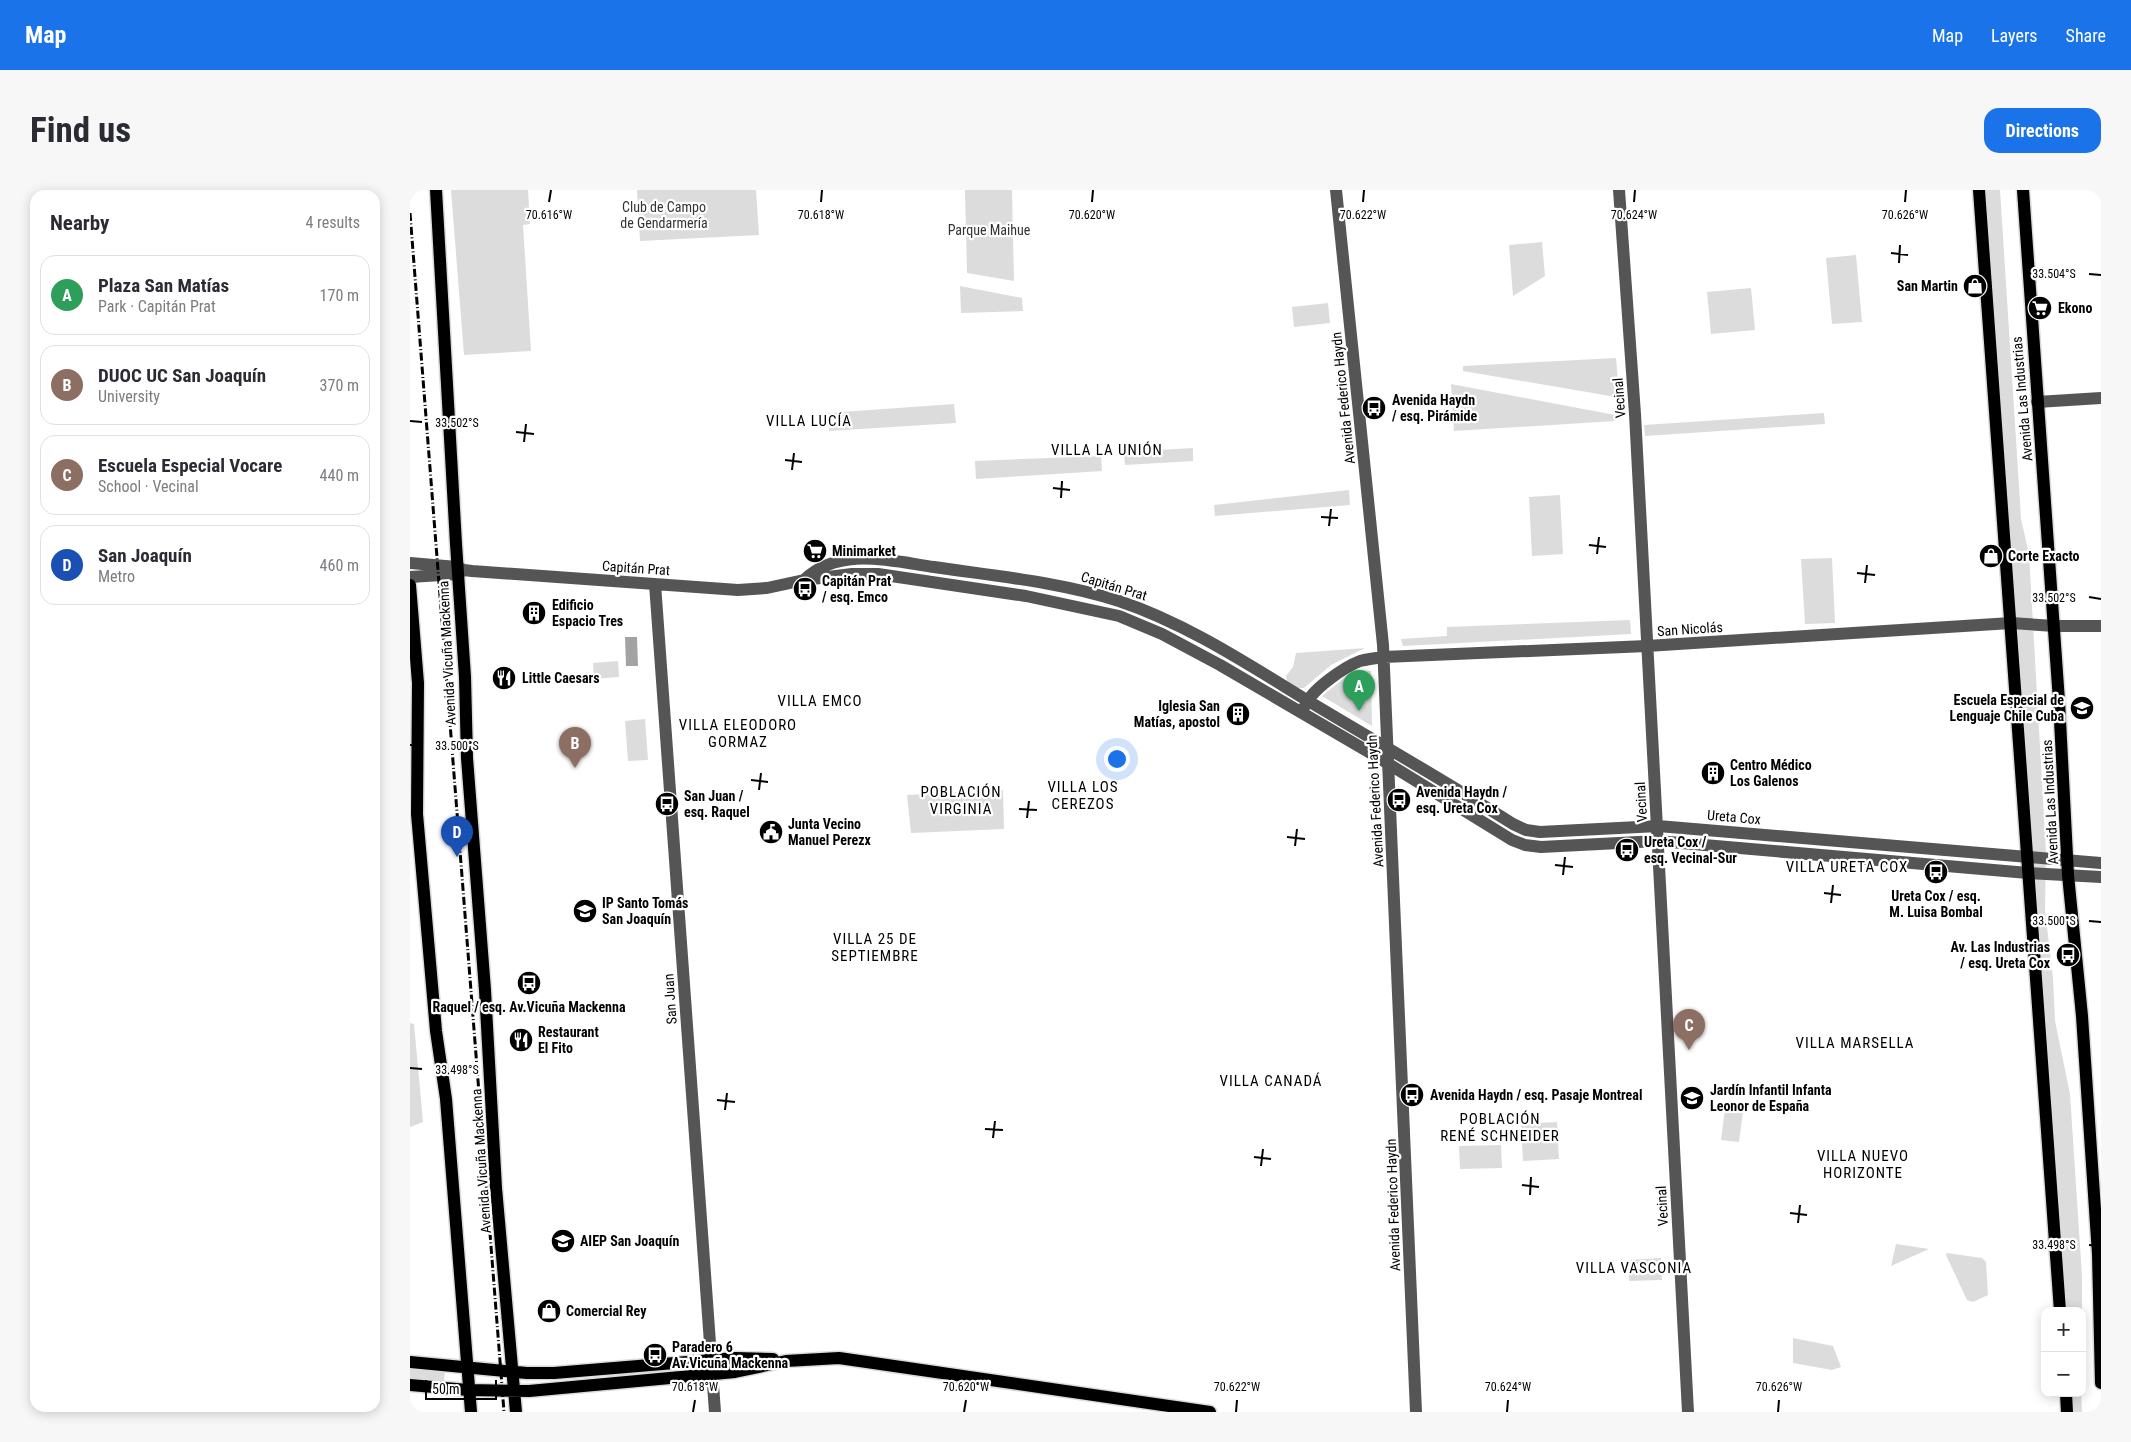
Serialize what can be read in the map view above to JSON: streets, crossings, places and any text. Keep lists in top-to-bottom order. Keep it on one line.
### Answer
{"streets":{"main road":["Avenida Las Industrias","Avenida Vicuña Mackenna"],"street":["Avenida Federico Haydn","Vecinal","Capitán Prat","San Nicolás","Ureta Cox","San Juan"]},"crossings":[["Avenida Federico Haydn","Capitán Prat"],["Avenida Federico Haydn","San Nicolás"],["Avenida Federico Haydn","Ureta Cox"],["Vecinal","San Nicolás"],["Vecinal","Ureta Cox"],["Avenida Las Industrias","San Nicolás"],["Avenida Las Industrias","Ureta Cox"],["Capitán Prat","San Nicolás"],["Capitán Prat","Avenida Vicuña Mackenna"],["Capitán Prat","Ureta Cox"],["Capitán Prat","San Juan"]],"districts":["VILLA LUCÍA","VILLA LA UNIÓN","VILLA EMCO","VILLA ELEODORO GORMAZ","VILLA LOS CEREZOS","POBLACIÓN VIRGINIA","VILLA URETA COX","VILLA 25 DE SEPTIEMBRE","VILLA MARSELLA","VILLA CANADÁ","POBLACIÓN RENÉ SCHNEIDER","VILLA NUEVO HORIZONTE","VILLA VASCONIA"],"parks":["Club de Campo de Gendarmería","Parque Maihue"],"places":{"shop":["San Martin","Corte Exacto","Comercial Rey"],"supermarket":["Ekono","Minimarket"],"bus stop":["Avenida Haydn / esq. Pirámide","Capitán Prat / esq. Emco","Avenida Haydn / esq. Ureta Cox","San Juan / esq. Raquel","Ureta Cox / esq. Vecinal-Sur","Ureta Cox / esq. M. Luisa Bombal","Av. Las Industrias / esq. Ureta Cox","Raquel / esq. Av.Vicuña Mackenna","Avenida Haydn / esq. Pasaje Montreal","Paradero 6 Av.Vicuña Mackenna"],"building":["Edificio Espacio Tres","Iglesia San Matías, apostol","Centro Médico Los Galenos"],"restaurant":["Little Caesars","Restaurant El Fito"],"school or university":["Escuela Especial de Lenguaje Chile Cuba","IP Santo Tomás San Joaquín","Jardín Infantil Infanta Leonor de España","AIEP San Joaquín"],"public building":["Junta Vecino Manuel Perezx"]},"scale_bar":"50 m","page":{"header":"Map","nav":["Map","Layers","Share"],"buttons":"Directions","title":"Find us","heading":["Nearby","4 results"],"list":[{"mark":"A","name":"Plaza San Matías","note":"Park · Capitán Prat","value":"170 m"},{"mark":"B","name":"DUOC UC San Joaquín","note":"University","value":"370 m"},{"mark":"C","name":"Escuela Especial Vocare","note":"School · Vecinal","value":"440 m"},{"mark":"D","name":"San Joaquín","note":"Metro","value":"460 m"}],"pins":["A","B","D","C"],"map_buttons":["+","−"],"scale":"50 m"},"coordinates":["70.616°W","70.618°W","70.620°W","70.622°W","70.624°W","70.626°W","33.504°S","33.502°S","33.500°S","33.498°S"]}
